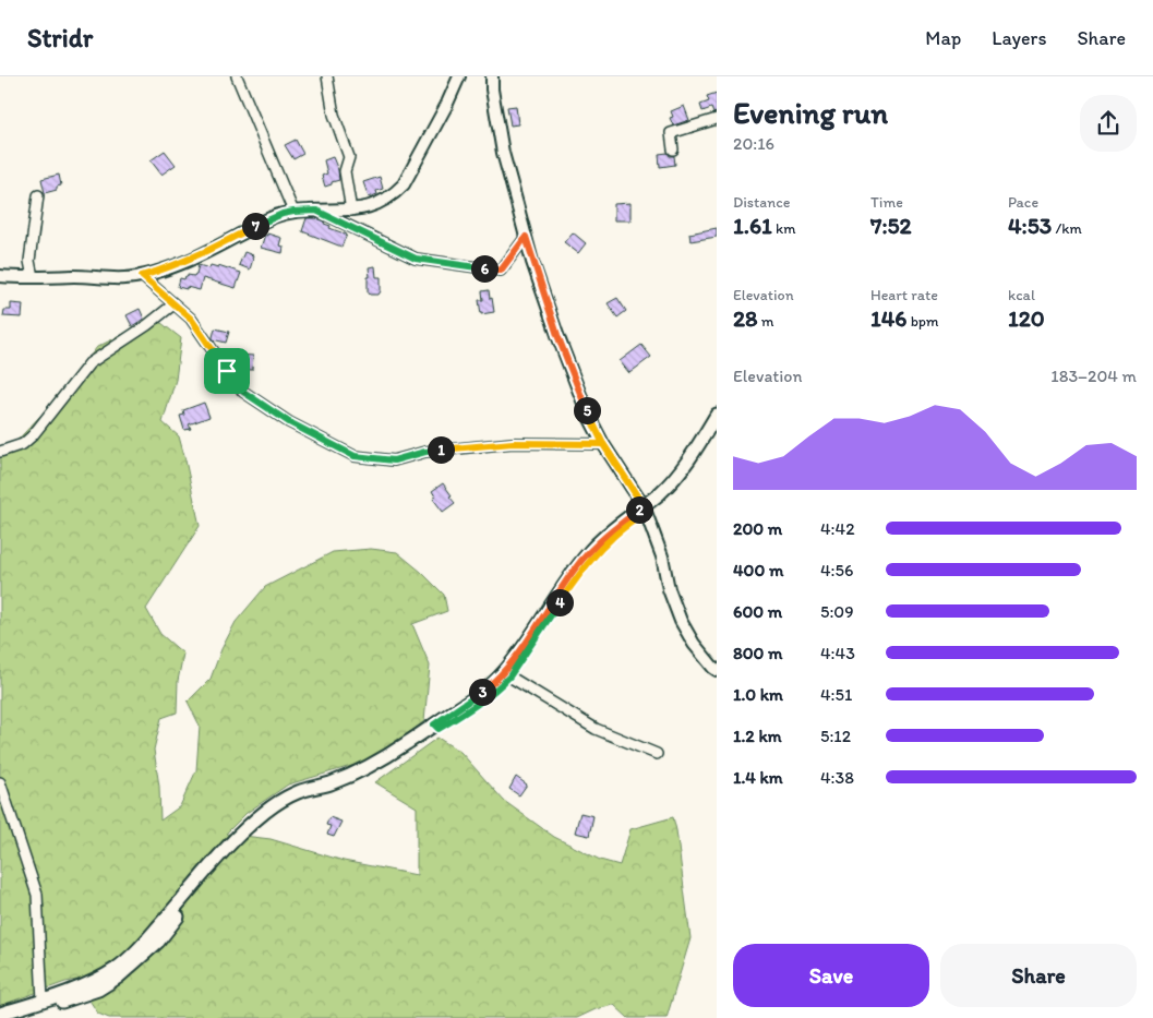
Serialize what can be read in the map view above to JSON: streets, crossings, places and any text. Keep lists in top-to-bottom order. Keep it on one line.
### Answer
{"page":{"header":"Stridr","nav":["Map","Layers","Share"],"heading":["Evening run","20:16"],"stats":[["Distance","1.61 km"],["Time","7:52"],["Pace","4:53 /km"],["Elevation","28 m"],["Heart rate","146 bpm"],["kcal","120"]],"pins":["7","6","5","1","2","4","3"],"chart":["Elevation","183–204 m"],"list":[{"name":"200 m","note":"4:42"},{"name":"400 m","note":"4:56"},{"name":"600 m","note":"5:09"},{"name":"800 m","note":"4:43"},{"name":"1.0 km","note":"4:51"},{"name":"1.2 km","note":"5:12"},{"name":"1.4 km","note":"4:38"}],"buttons":["Save","Share"]}}
